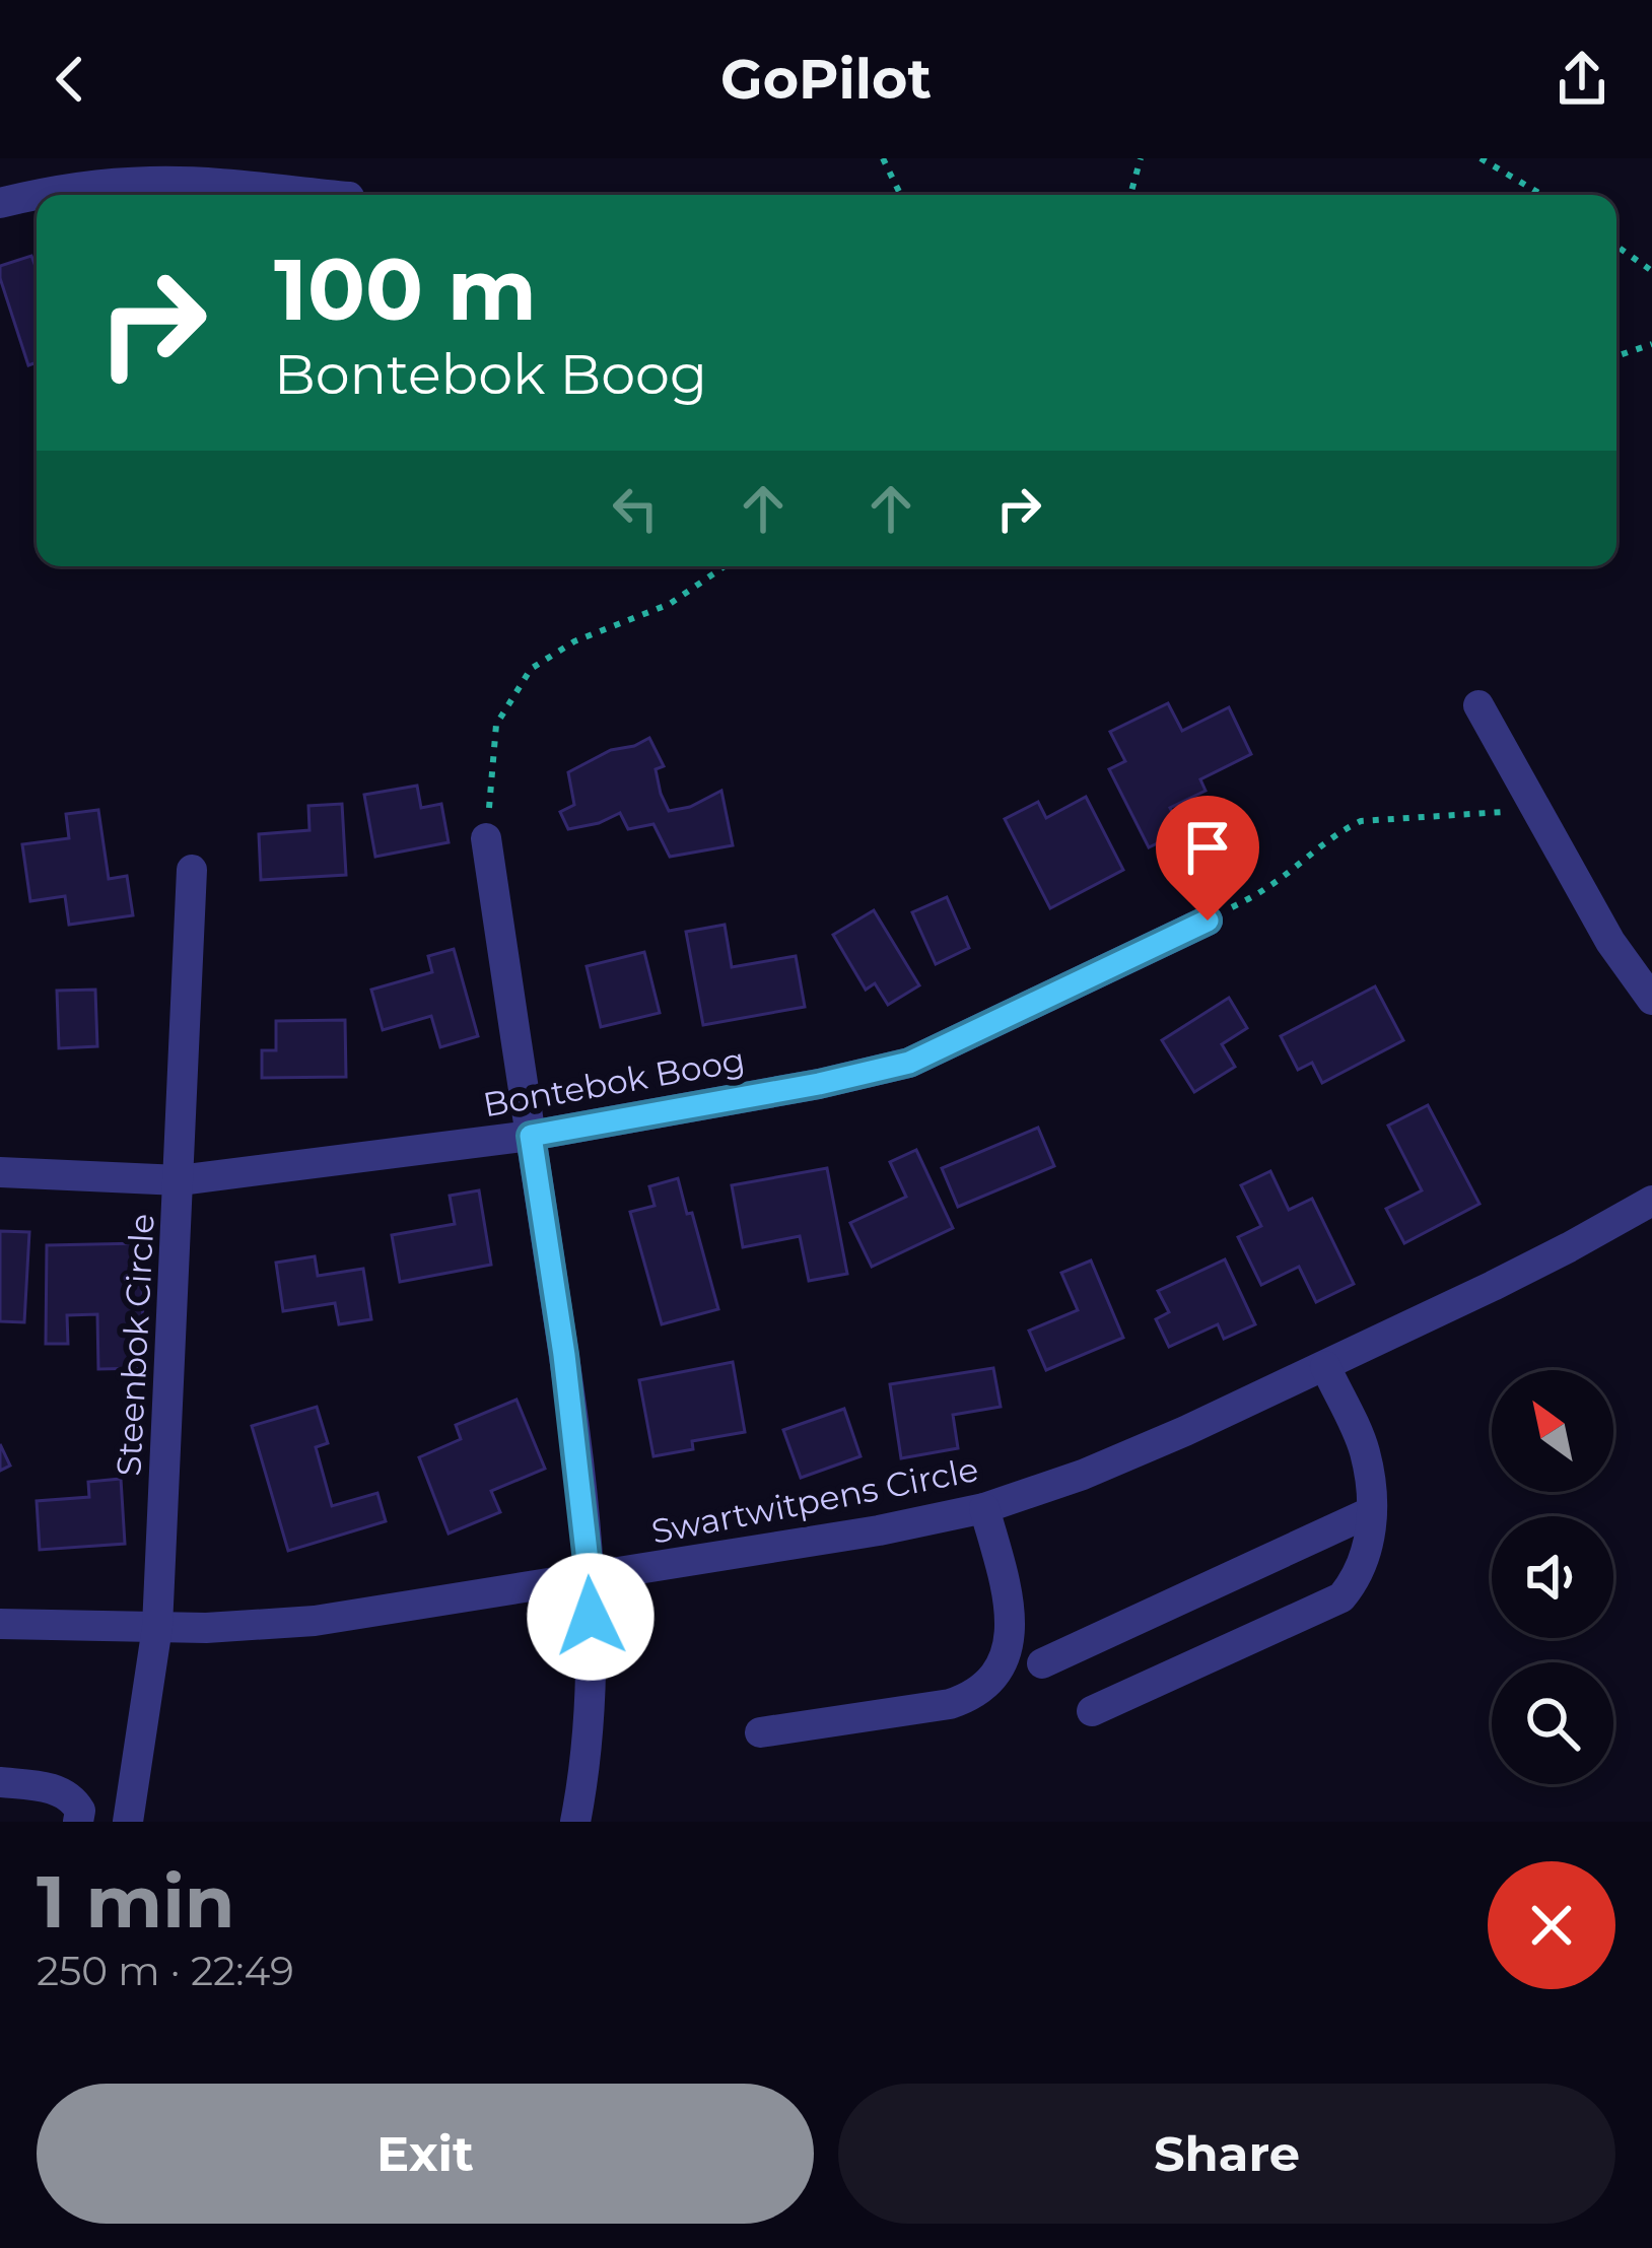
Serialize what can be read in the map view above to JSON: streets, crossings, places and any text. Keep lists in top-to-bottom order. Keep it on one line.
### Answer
{"streets":{"street":["Bontebok Boog","Steenbok Circle","Swartwitpens Circle"]},"crossings":[["Bontebok Boog","Steenbok Circle"],["Steenbok Circle","Swartwitpens Circle"]],"north":"top left","page":{"header":"GoPilot","turn":["100 m","Bontebok Boog"],"heading":["1 min","250 m · 22:49"],"buttons":["Exit","Share"]}}
